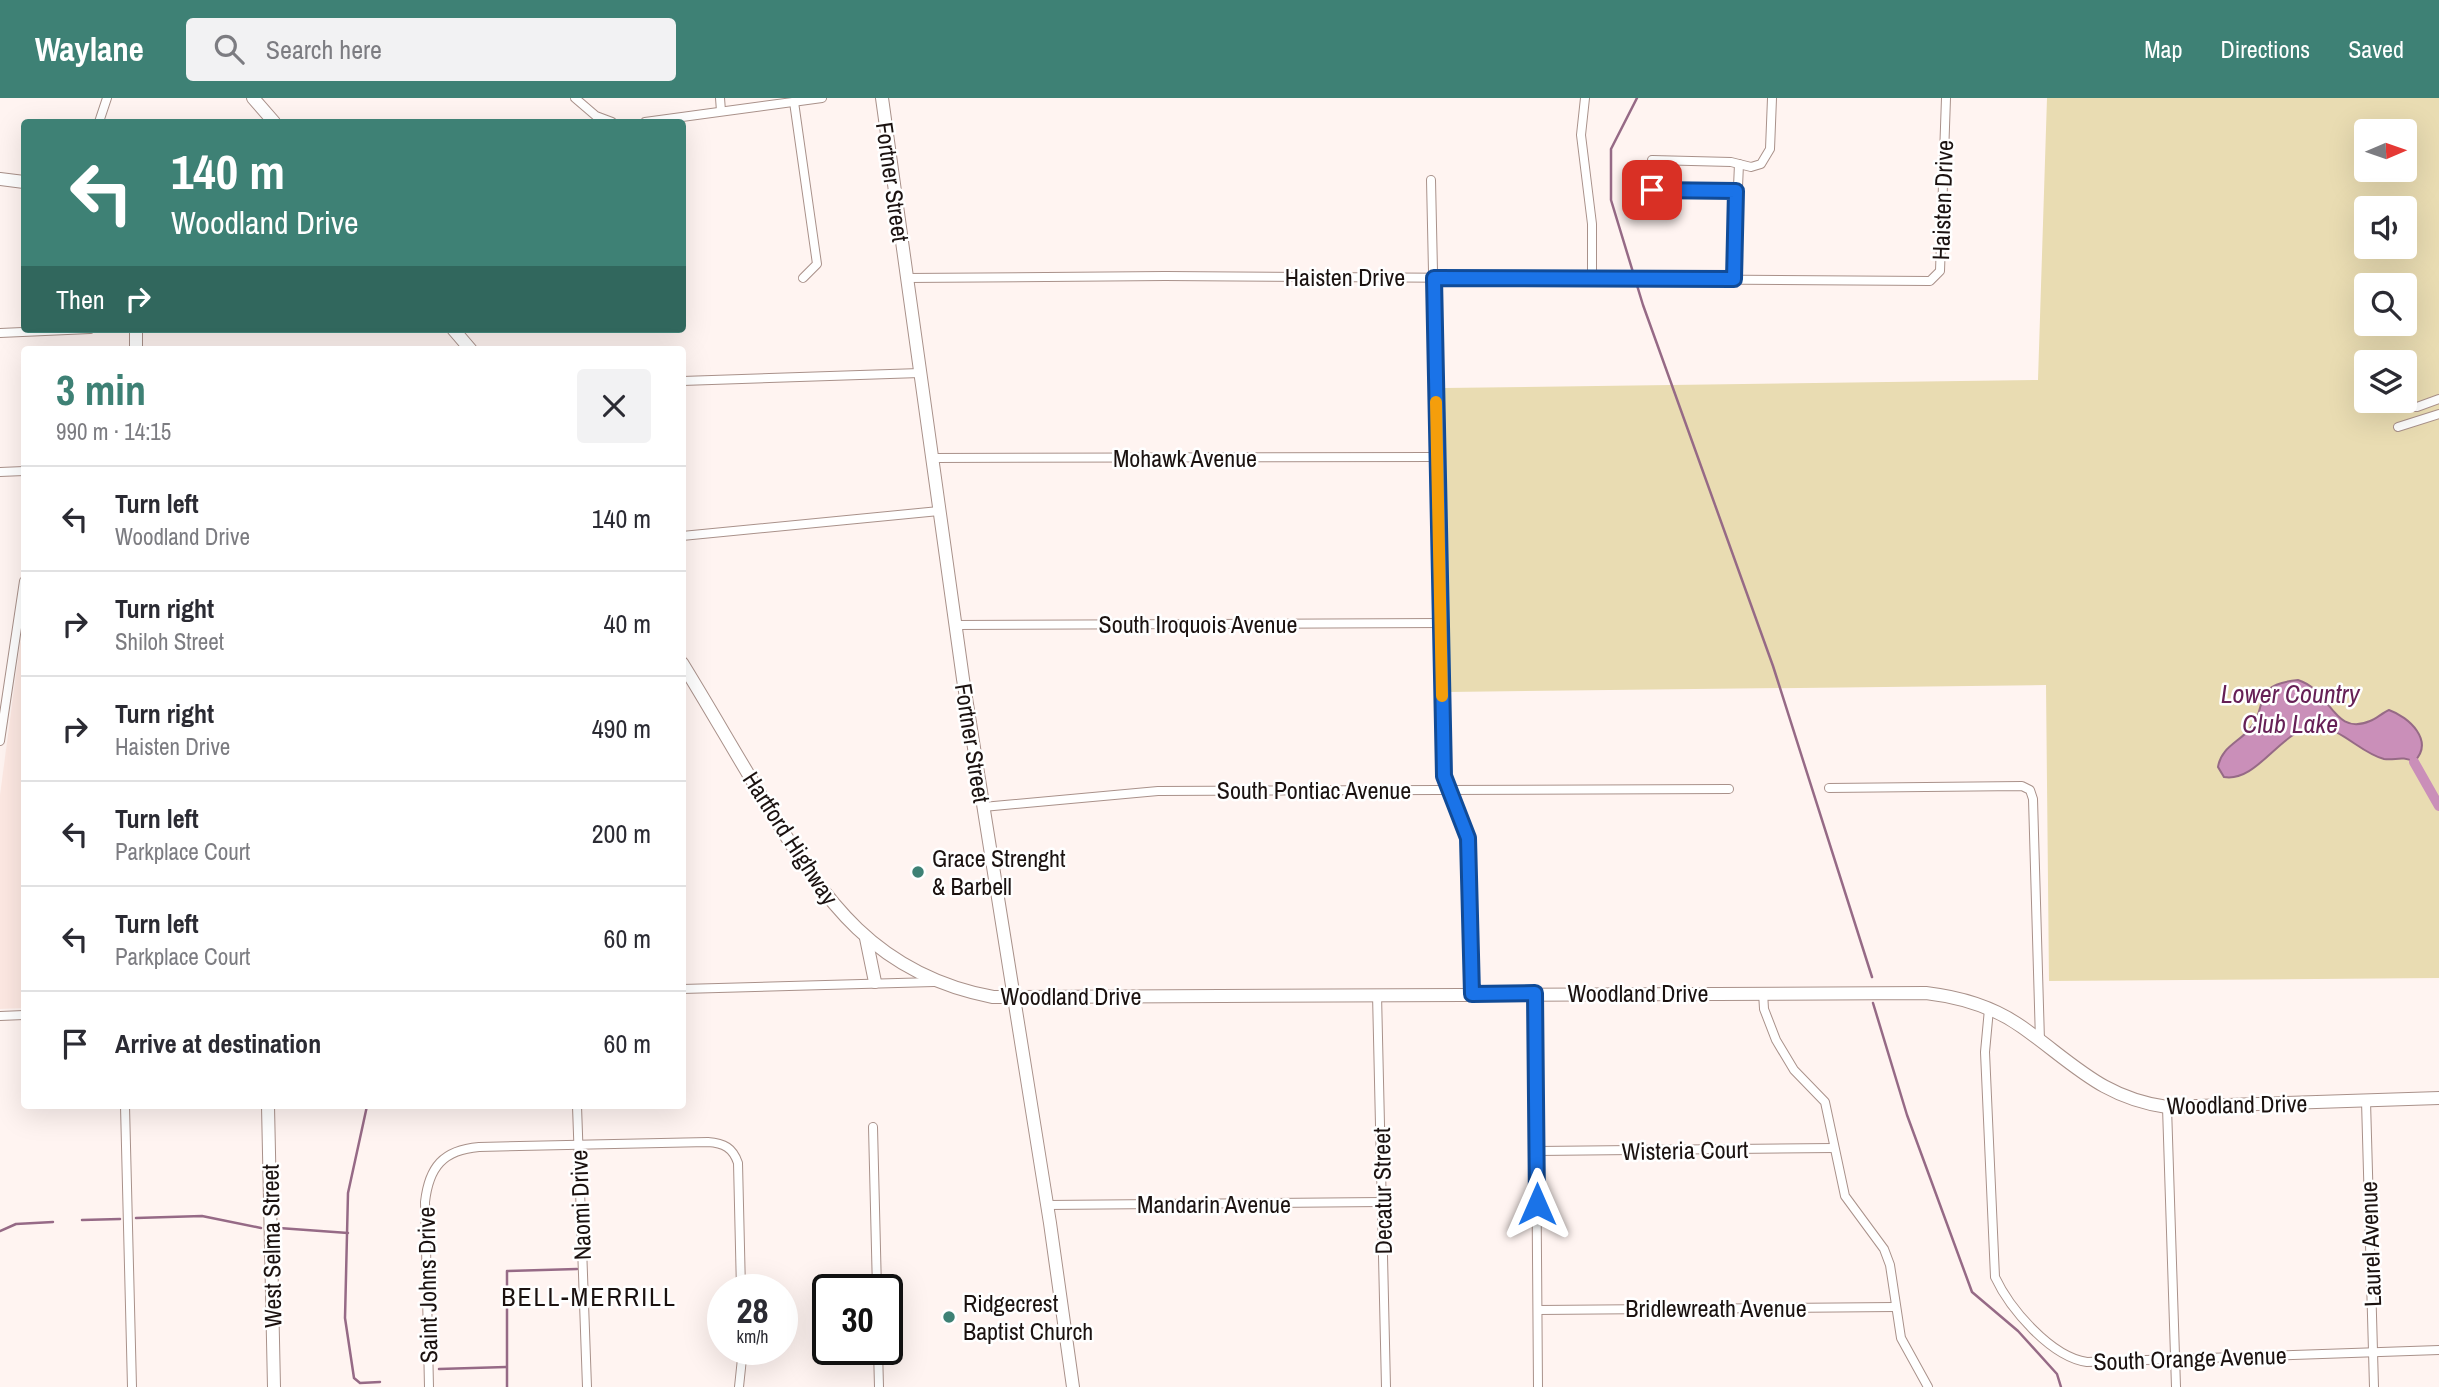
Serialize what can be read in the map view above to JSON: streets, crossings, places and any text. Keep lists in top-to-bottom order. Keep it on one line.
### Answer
{"streets":{"main road":["Fortner Street","Hartford Highway","Woodland Drive","West Selma Street"],"street":["Haisten Drive","Mohawk Avenue","South Iroquois Avenue","South Pontiac Avenue","Wisteria Court","Decatur Street","Mandarin Avenue","Naomi Drive","Laurel Avenue","Saint Johns Drive","Bridlewreath Avenue","South Orange Avenue"]},"crossings":[["Fortner Street","Haisten Drive"],["Fortner Street","Mohawk Avenue"],["Fortner Street","South Iroquois Avenue"],["Fortner Street","South Pontiac Avenue"],["Fortner Street","Woodland Drive"],["Fortner Street","Mandarin Avenue"],["Hartford Highway","Woodland Drive"],["Woodland Drive","Decatur Street"],["Woodland Drive","Laurel Avenue"],["Woodland Drive","South Orange Avenue"],["Decatur Street","Mandarin Avenue"],["Naomi Drive","Saint Johns Drive"],["Laurel Avenue","South Orange Avenue"]],"districts":["BELL-MERRILL"],"water":["Lower Country Club Lake"],"places":["Grace Strenght & Barbell","Ridgecrest Baptist Church"],"north":"right","page":{"header":"Waylane","search":"Search here","nav":["Map","Directions","Saved"],"turn":["140 m","Woodland Drive"],"then":"Then","heading":["3 min","990 m · 14:15"],"list":[{"name":"Turn left","note":"Woodland Drive","value":"140 m"},{"name":"Turn right","note":"Shiloh Street","value":"40 m"},{"name":"Turn right","note":"Haisten Drive","value":"490 m"},{"name":"Turn left","note":"Parkplace Court","value":"200 m"},{"name":"Turn left","note":"Parkplace Court","value":"60 m"},{"name":"Arrive at destination","value":"60 m"}],"speed":"28 km/h","limit":"30"}}
